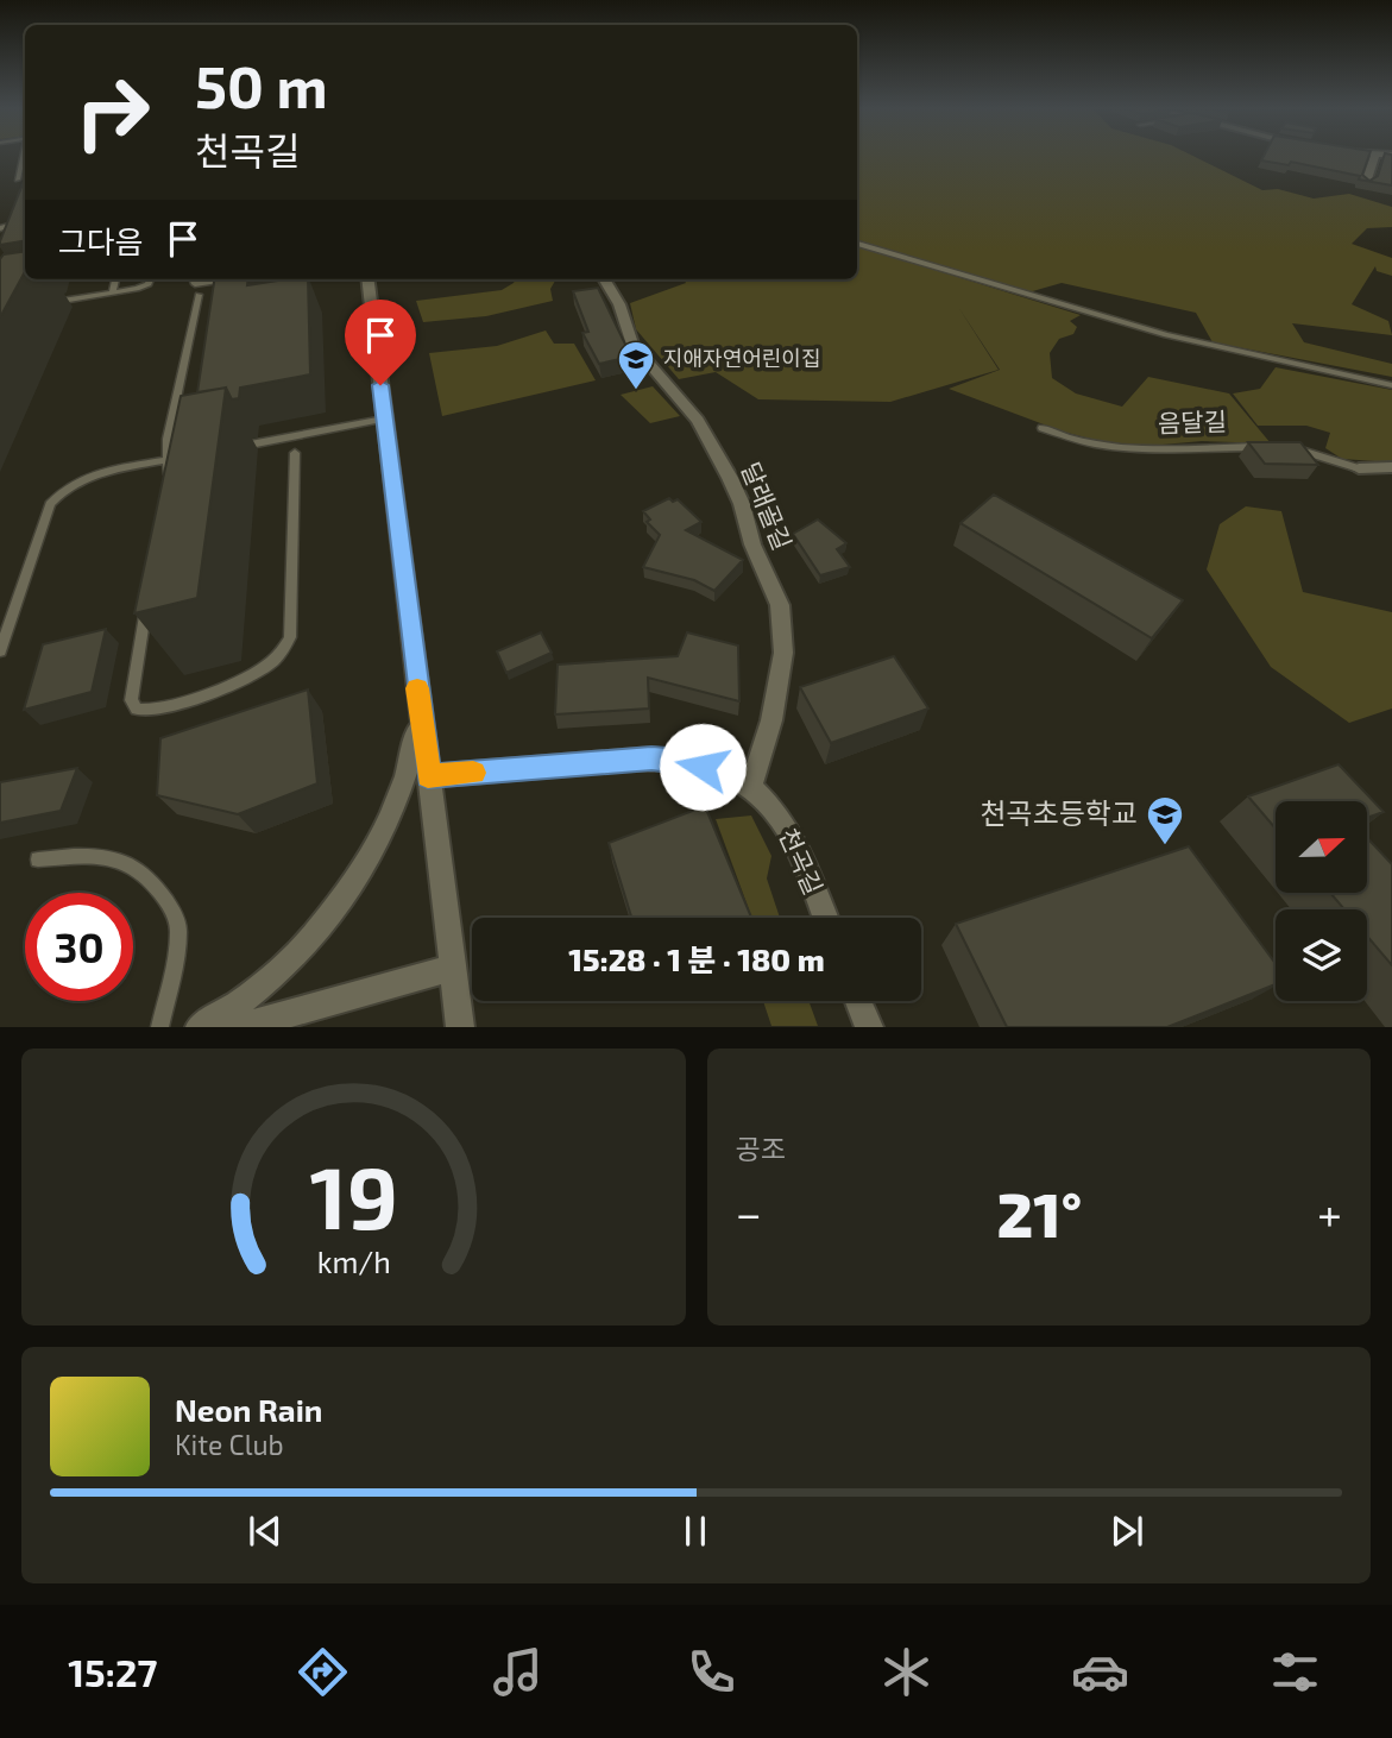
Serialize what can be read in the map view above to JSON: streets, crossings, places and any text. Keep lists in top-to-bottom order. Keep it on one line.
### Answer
{"streets":{"street":["달래골길","천곡길"],"lane":["음달길"]},"crossings":[["달래골길","천곡길"]],"places":{"school or university":["지애자연어린이집","천곡초등학교"]},"north":"right","page":{"turn":["50 m","천곡길"],"then":"그다음","limit":"30","trip":"15:28 · 1 분 · 180 m","tile":"공조","heat":["−","21°","+"],"song":["Neon Rain","Kite Club"],"tabs":"15:27","gauge":["19","km/h"]}}
